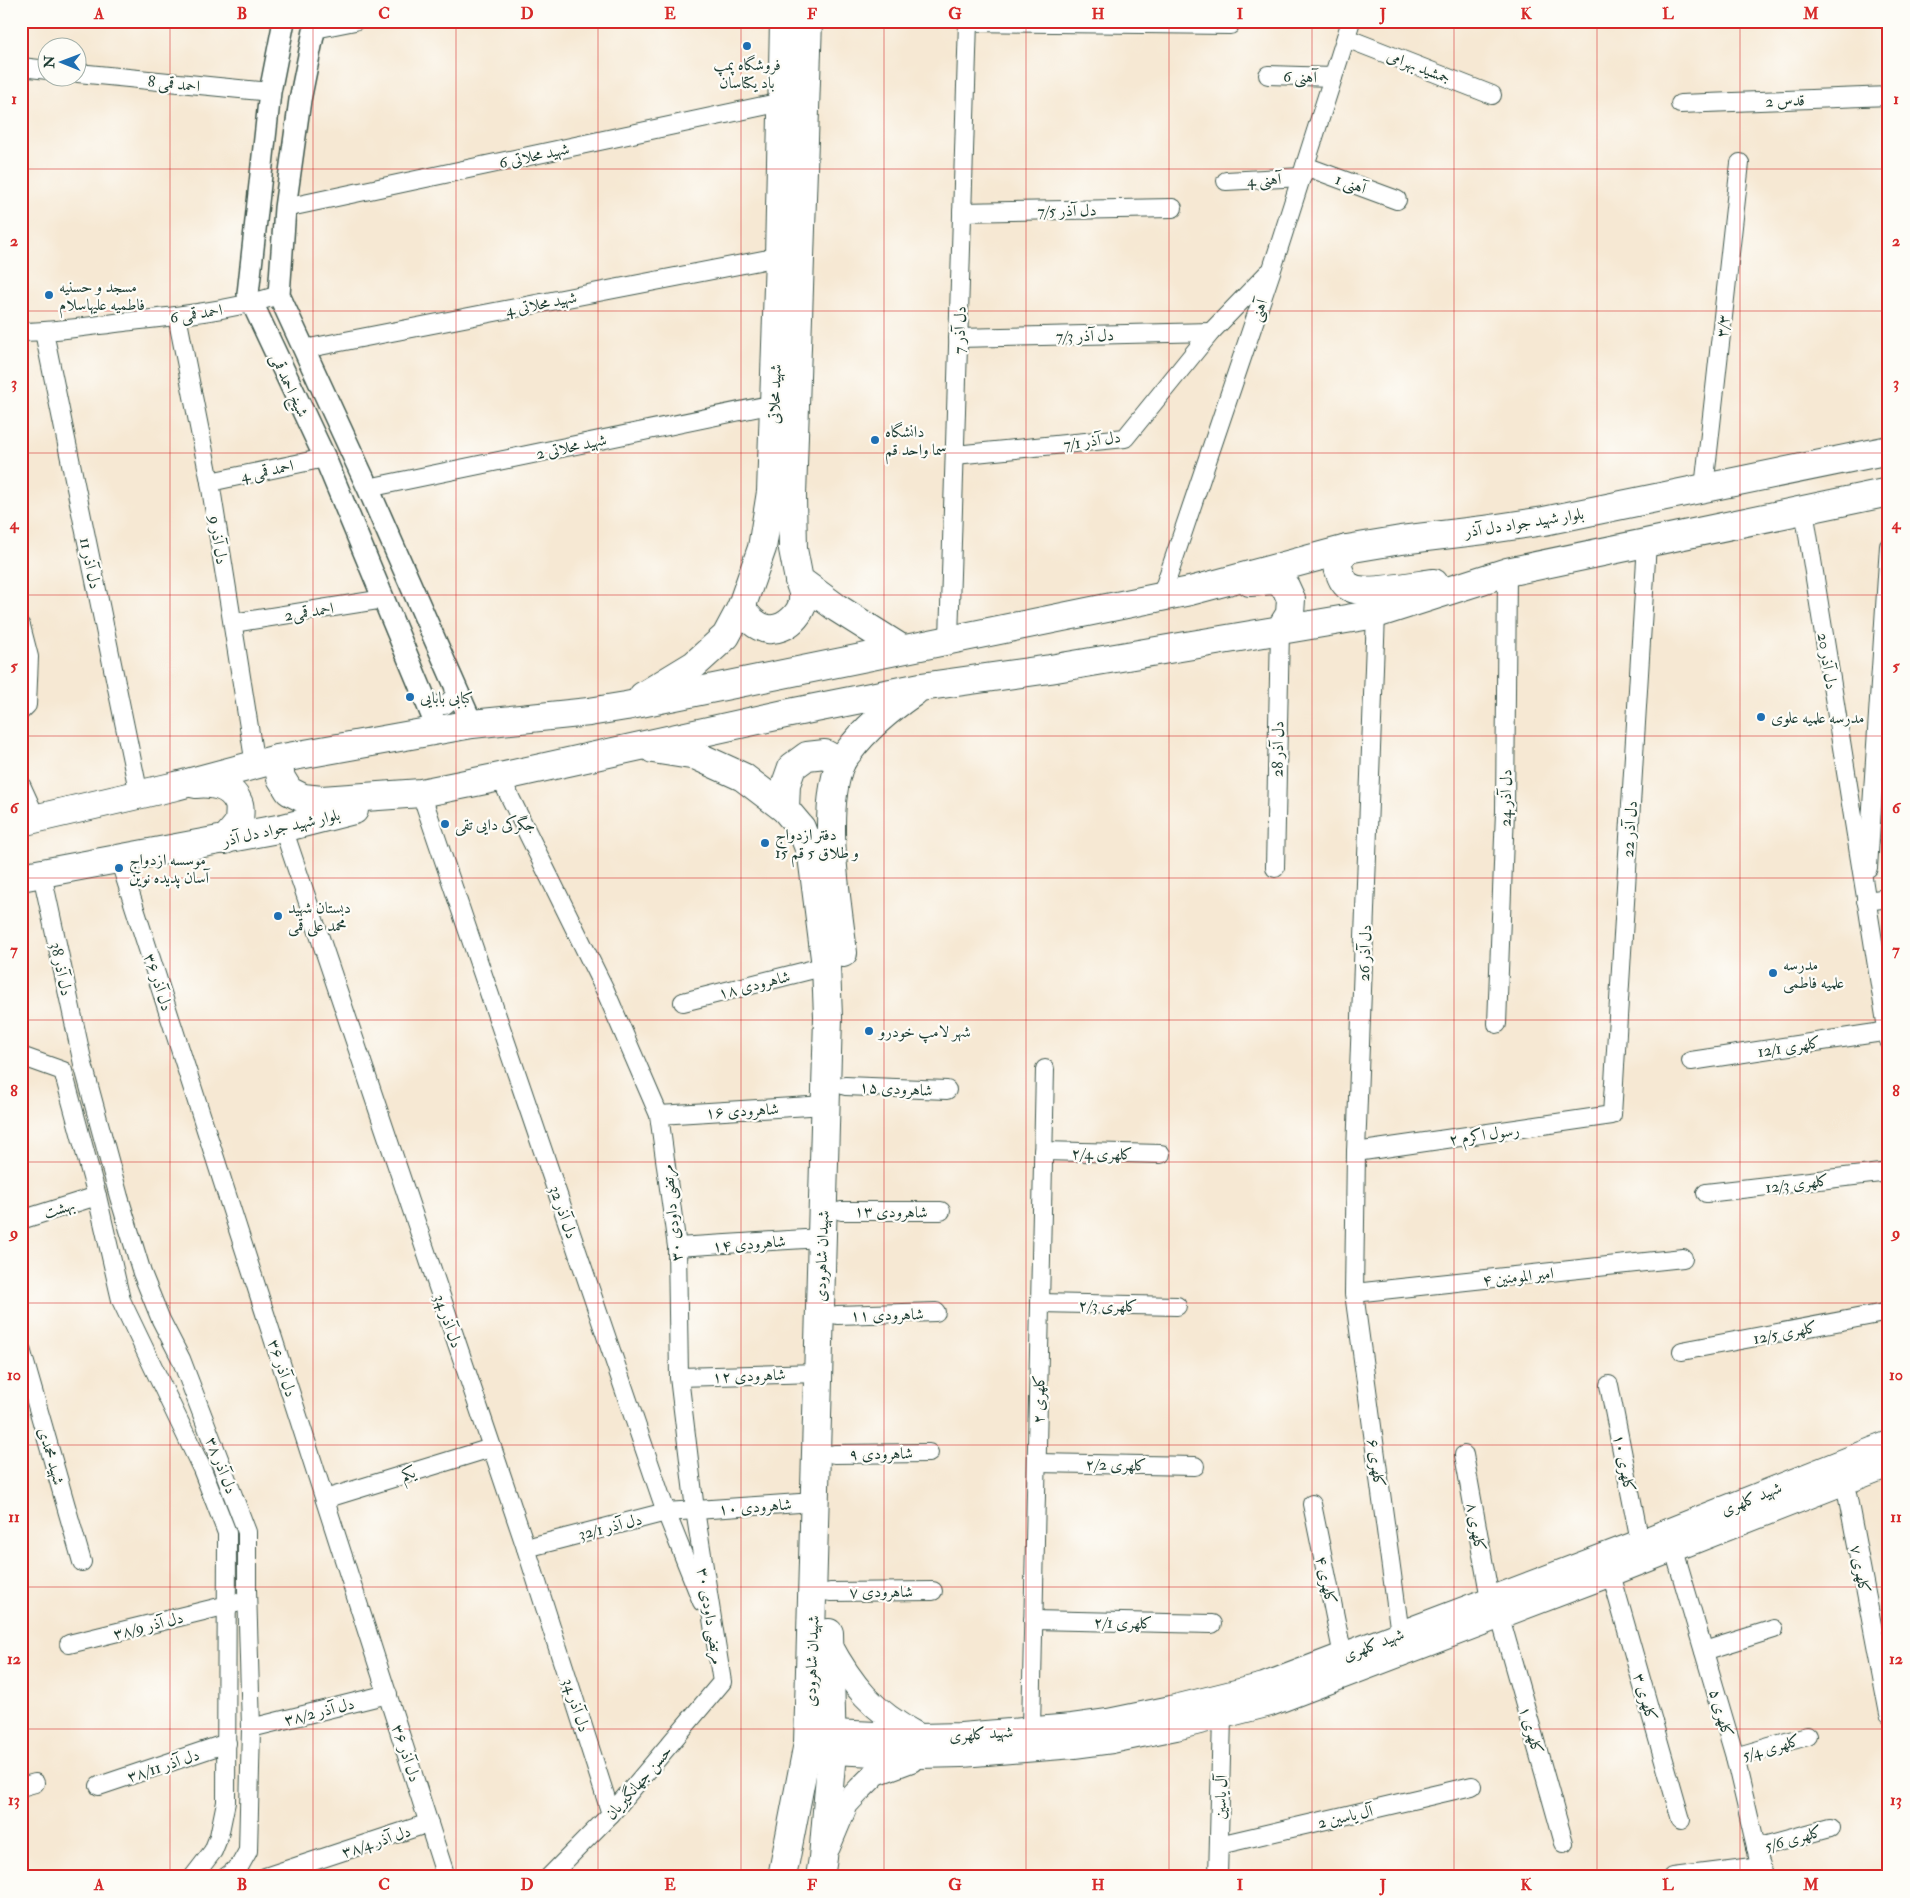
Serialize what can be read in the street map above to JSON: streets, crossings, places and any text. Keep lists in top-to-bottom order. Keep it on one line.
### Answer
{"streets":{"main road":["شهید محلاتی","بلوار شهید جواد دل آذر","شهیدان شاهرودی","شهید کلهری"],"street":["جمشید بهرامی","آهنی 6","احمد قمی 8","قدس 2","شهید محلاتی 6","آهنی 4","آهنی 1","دل آذر 7/5","شهید محلاتی 4","آهنی","احمد قمی 6","۳/۳","دل آذر 7","دل آذر 7/3","شیخ احمد قمی","دل آذر 7/1","شهید محلاتی 2","احمد قمی 4","دل آذر 9","دل آذر 11","احمد قمی2","دل آذر 20","دل آذر 28","دل آذر 24","دل آذر 22","دل آذر 26","دل آذر 38","دل آذر ۳۶","شاهرودی ۱۸","کلهری 12/1","۱۵ شاهرودی","شاهرودی ۱۶","رسول اکرم ۲","کلهری ۲/4","کلهری 12/3","بهشت","۱۳ شاهرودی","دل آذر 32","۳۰ مرتضی داودی","شاهرودی ۱۴","امیر المومنین ۴","کلهری ۲/3","۱۱ شاهرودی","دل آذر 34","کلهری 12/5","شاهرودی ۱۲","کلهری ۲","۹ شاهرودی","شهید محمدی","کلهری ۶","کلهری ۱۰","کلهری ۲/2","دل آذر ۳۸","یکم","شاهرودی ۱۰","دل آذر 32/1","کلهری ۸","کلهری ۷","کلهری ۴","۷ شاهرودی","کلهری ۲/1","دل آذر ۳۸/9","کلهری ۳","دل آذر ۳۸/2","کلهری ۵","کلهری ۱","کلهری 5/4","دل آذر ۳۸/11","حسن جهانگیریان","آل یاسین","آل یاسین 2","کلهری 5/6","دل آذر ۳۸/4"]},"crossings":[["جمشید بهرامی","آهنی"],["آهنی 6","آهنی"],["احمد قمی 8","شیخ احمد قمی"],["شهید محلاتی 6","شیخ احمد قمی"],["شهید محلاتی 6","شهید محلاتی"],["آهنی 4","آهنی 1"],["آهنی 4","آهنی"],["آهنی 1","آهنی"],["دل آذر 7/5","دل آذر 7"],["شهید محلاتی 4","شیخ احمد قمی"],["شهید محلاتی 4","شهید محلاتی"],["آهنی","دل آذر 7/1"],["آهنی","بلوار شهید جواد دل آذر"],["احمد قمی 6","شیخ احمد قمی"],["احمد قمی 6","دل آذر 9"],["احمد قمی 6","دل آذر 11"],["۳/۳","بلوار شهید جواد دل آذر"],["دل آذر 7","دل آذر 7/3"],["دل آذر 7","دل آذر 7/1"],["دل آذر 7","بلوار شهید جواد دل آذر"],["دل آذر 7/3","دل آذر 7/1"],["شیخ احمد قمی","شهید محلاتی 2"],["شیخ احمد قمی","احمد قمی 4"],["شیخ احمد قمی","بلوار شهید جواد دل آذر"],["شیخ احمد قمی","احمد قمی2"],["شهید محلاتی","شهید محلاتی 2"],["شهید محلاتی","بلوار شهید جواد دل آذر"],["احمد قمی 4","دل آذر 9"],["بلوار شهید جواد دل آذر","دل آذر 9"],["بلوار شهید جواد دل آذر","دل آذر 38"],["بلوار شهید جواد دل آذر","دل آذر ۳۶"],["بلوار شهید جواد دل آذر","دل آذر 32"],["بلوار شهید جواد دل آذر","دل آذر 34"],["دل آذر 9","احمد قمی2"],["دل آذر 22","رسول اکرم ۲"],["دل آذر 26","رسول اکرم ۲"],["دل آذر 26","امیر المومنین ۴"],["دل آذر 26","کلهری ۶"],["دل آذر 38","دل آذر ۳۸"],["دل آذر ۳۶","یکم"],["دل آذر ۳۶","دل آذر ۳۸/2"],["دل آذر ۳۶","دل آذر ۳۸/4"],["شاهرودی ۱۸","شهیدان شاهرودی"],["۱۵ شاهرودی","شهیدان شاهرودی"],["شاهرودی ۱۶","۳۰ مرتضی داودی"],["شاهرودی ۱۶","شهیدان شاهرودی"],["کلهری ۲/4","کلهری ۲"],["بهشت","دل آذر ۳۸"],["۱۳ شاهرودی","شهیدان شاهرودی"],["دل آذر 32","۳۰ مرتضی داودی"],["دل آذر 32","دل آذر 32/1"],["۳۰ مرتضی داودی","شاهرودی ۱۴"],["۳۰ مرتضی داودی","شاهرودی ۱۲"],["۳۰ مرتضی داودی","شاهرودی ۱۰"],["۳۰ مرتضی داودی","دل آذر 32/1"],["۳۰ مرتضی داودی","حسن جهانگیریان"],["شاهرودی ۱۴","شهیدان شاهرودی"],["شهیدان شاهرودی","۱۱ شاهرودی"],["شهیدان شاهرودی","شاهرودی ۱۲"],["شهیدان شاهرودی","۹ شاهرودی"],["شهیدان شاهرودی","شهید کلهری"],["شهیدان شاهرودی","شاهرودی ۱۰"],["شهیدان شاهرودی","۷ شاهرودی"],["امیر المومنین ۴","کلهری ۶"],["کلهری ۲/3","کلهری ۲"],["دل آذر 34","یکم"],["دل آذر 34","دل آذر 32/1"],["دل آذر 34","حسن جهانگیریان"],["کلهری ۲","کلهری ۲/2"],["کلهری ۲","شهید کلهری"],["کلهری ۲","کلهری ۲/1"],["کلهری ۶","شهید کلهری"],["کلهری ۱۰","شهید کلهری"],["دل آذر ۳۸","دل آذر ۳۸/9"],["دل آذر ۳۸","دل آذر ۳۸/2"],["دل آذر ۳۸","دل آذر ۳۸/11"],["شهید کلهری","کلهری ۸"],["شهید کلهری","کلهری ۷"],["شهید کلهری","کلهری ۴"],["شهید کلهری","کلهری ۳"],["شهید کلهری","کلهری ۵"],["شهید کلهری","کلهری ۱"],["شهید کلهری","آل یاسین"],["شاهرودی ۱۰","دل آذر 32/1"],["کلهری ۸","کلهری ۱"],["کلهری ۵","کلهری 5/4"],["کلهری ۵","کلهری 5/6"],["آل یاسین","آل یاسین 2"]],"places":["فروشگاه پمپ باد یکتاسان","مسجد و حسنیه فاطمیه علیهاسلام","دانشگاه سما واحد قم","کبابی بابایی","مدرسه علمیه علوی","جگرکی دایی تقی","دفتر ازدواج 15 و طلاق 5 قم","موسسه ازدواج آسان پدیده نوین","دبستان شهید محمد علی قمی","مدرسه علمیه فاطمی","شهر لامپ خودرو"],"north":"left","grid":{"columns":["A","B","C","D","E","F","G","H","I","J","K","L","M"],"rows":["1","2","3","4","5","6","7","8","9","10","11","12","13"]}}
